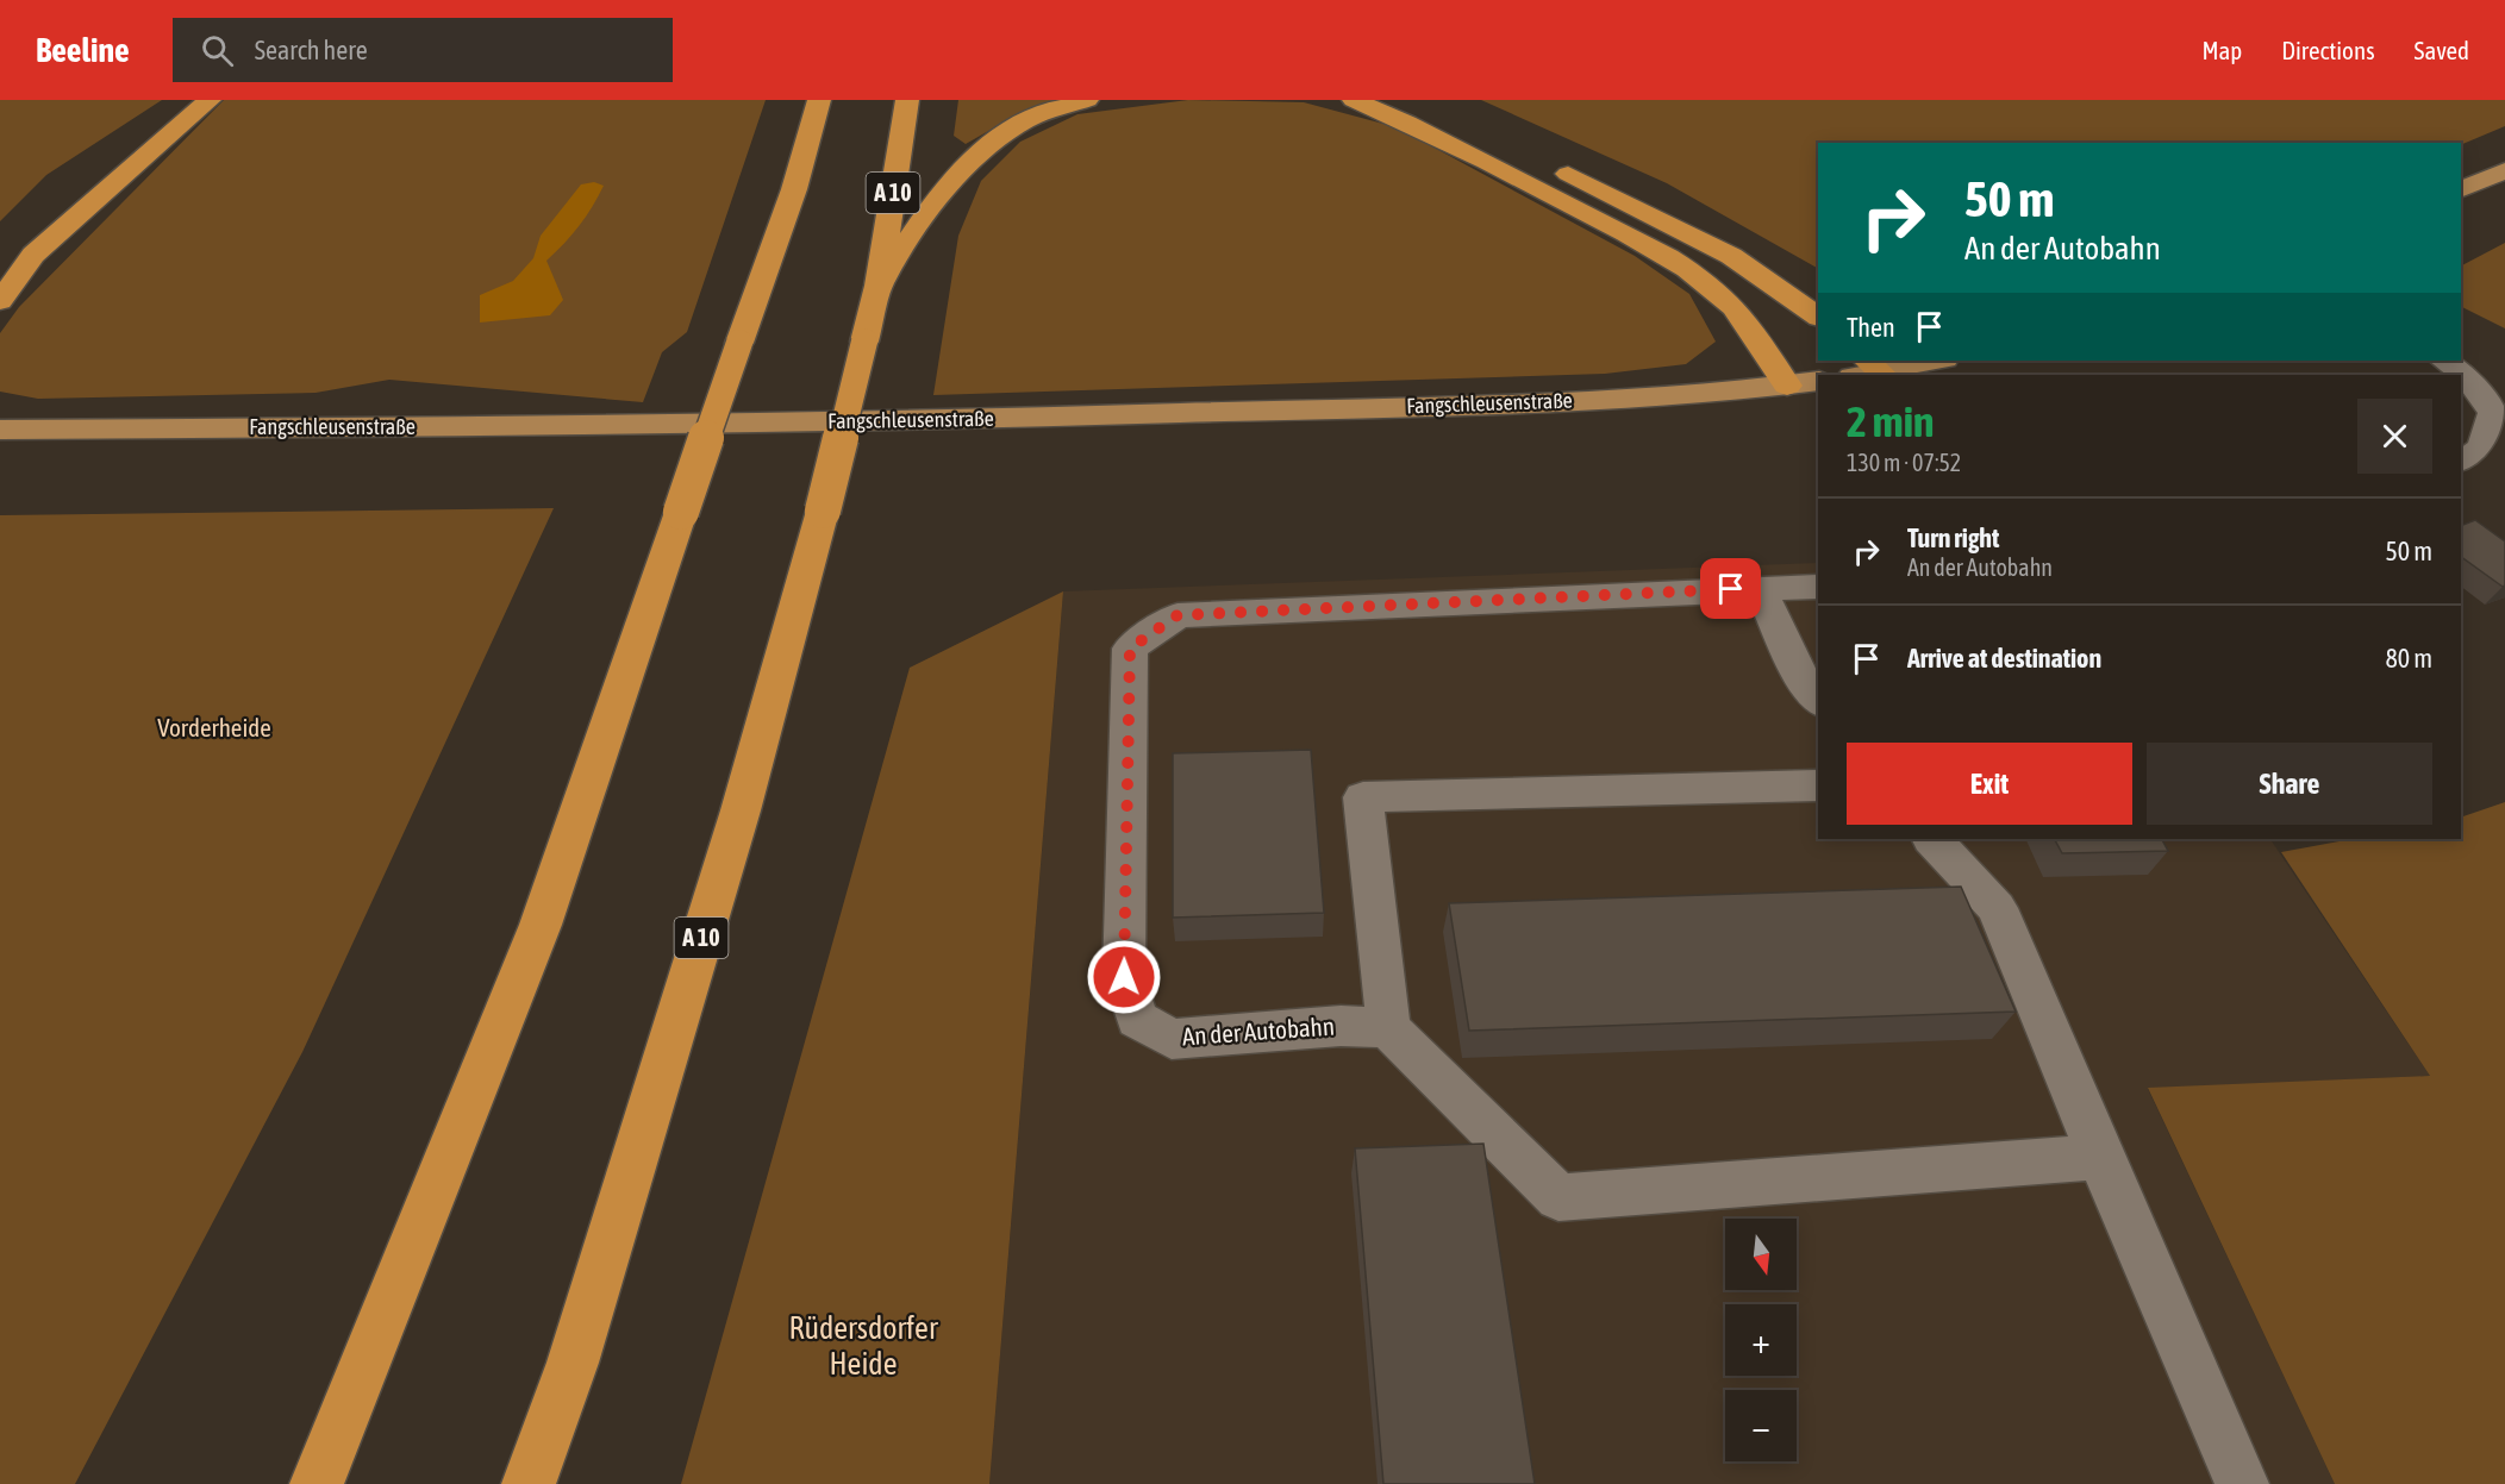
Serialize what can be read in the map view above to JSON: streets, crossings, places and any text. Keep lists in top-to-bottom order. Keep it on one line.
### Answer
{"streets":{"highway":["A 10"],"main road":["Fangschleusenstraße"],"street":["An der Autobahn"]},"parks":["Vorderheide","Rüdersdorfer Heide"],"north":"bottom","page":{"header":"Beeline","search":"Search here","nav":["Map","Directions","Saved"],"turn":["50 m","An der Autobahn"],"then":"Then","heading":["2 min","130 m · 07:52"],"list":[{"name":"Turn right","note":"An der Autobahn","value":"50 m"},{"name":"Arrive at destination","value":"80 m"}],"buttons":["Exit","Share"],"map_buttons":["+","−"]}}
